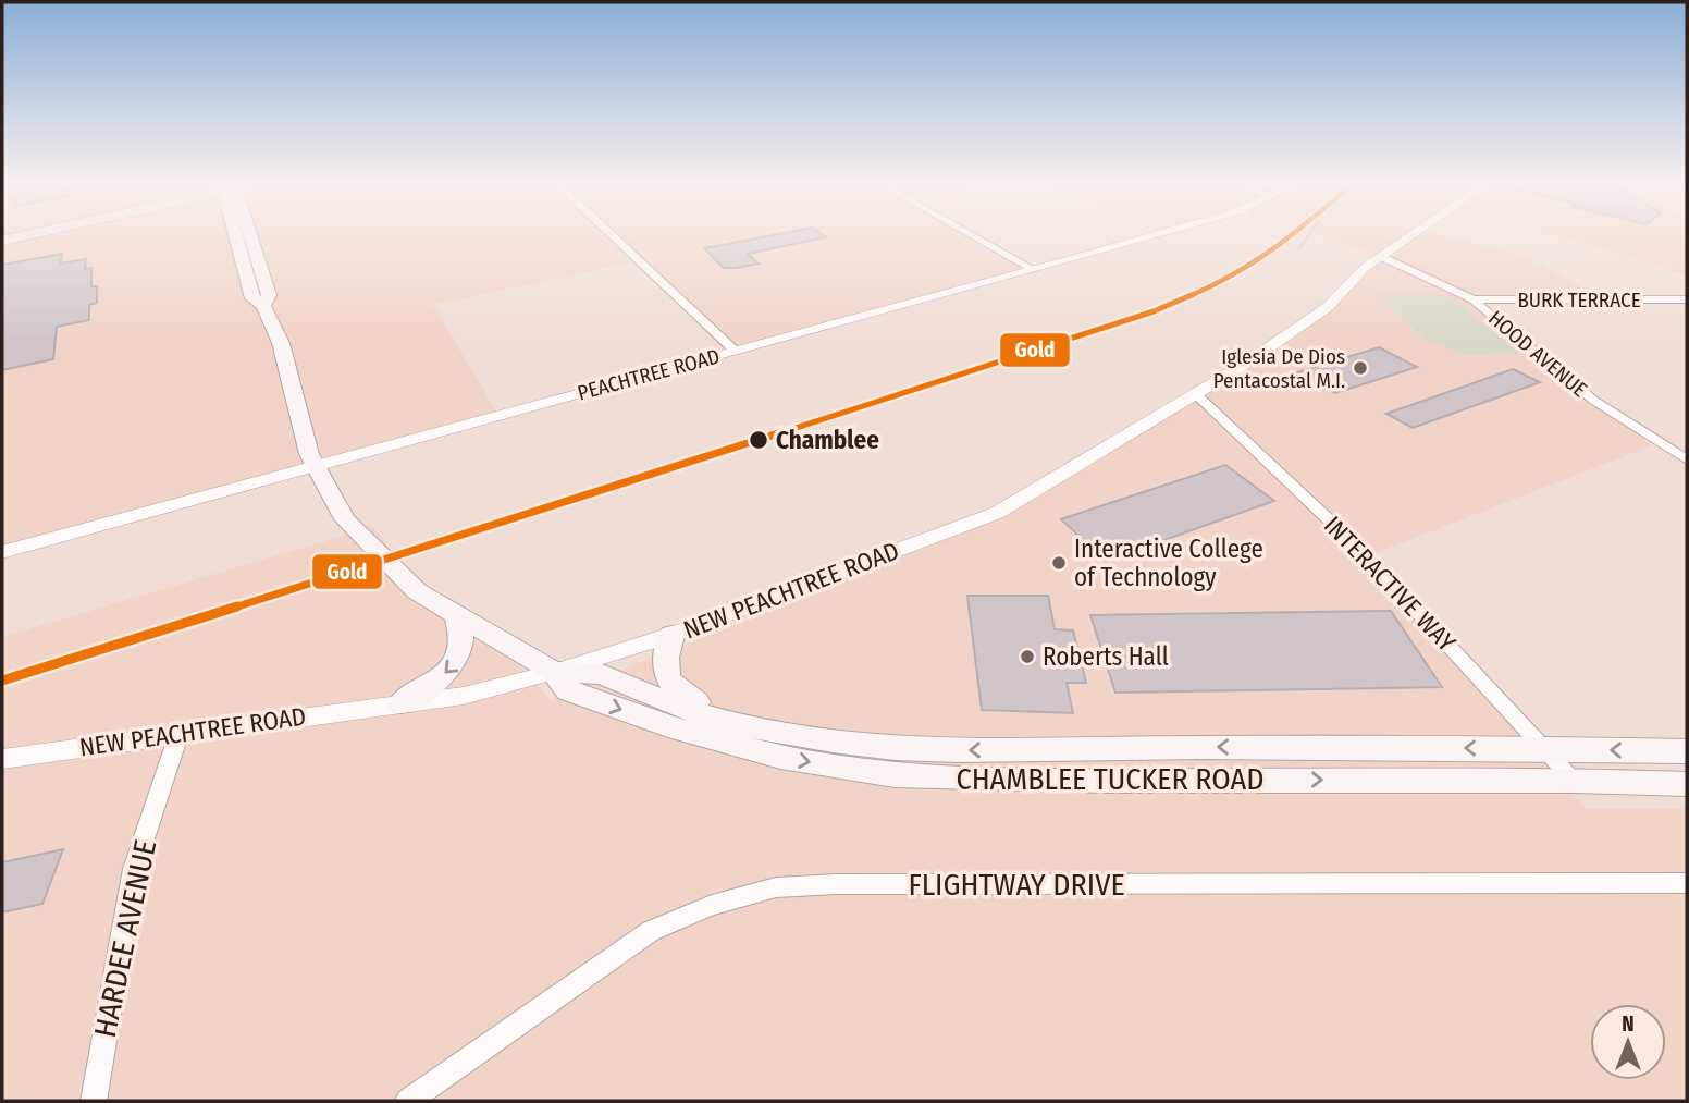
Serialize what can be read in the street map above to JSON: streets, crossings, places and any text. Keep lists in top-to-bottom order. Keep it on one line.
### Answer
{"streets":{"main road":["CHAMBLEE TUCKER ROAD"],"street":["BURK TERRACE","HOOD AVENUE","PEACHTREE ROAD","INTERACTIVE WAY","NEW PEACHTREE ROAD","FLIGHTWAY DRIVE","HARDEE AVENUE"]},"crossings":[["BURK TERRACE","HOOD AVENUE"],["HOOD AVENUE","NEW PEACHTREE ROAD"],["PEACHTREE ROAD","CHAMBLEE TUCKER ROAD"],["INTERACTIVE WAY","NEW PEACHTREE ROAD"],["INTERACTIVE WAY","CHAMBLEE TUCKER ROAD"],["NEW PEACHTREE ROAD","CHAMBLEE TUCKER ROAD"],["NEW PEACHTREE ROAD","HARDEE AVENUE"]],"places":["Iglesia De Dios Pentacostal M.I.","Chamblee","Interactive College of Technology","Roberts Hall"],"lines":["transit line Gold"],"north":"top"}
